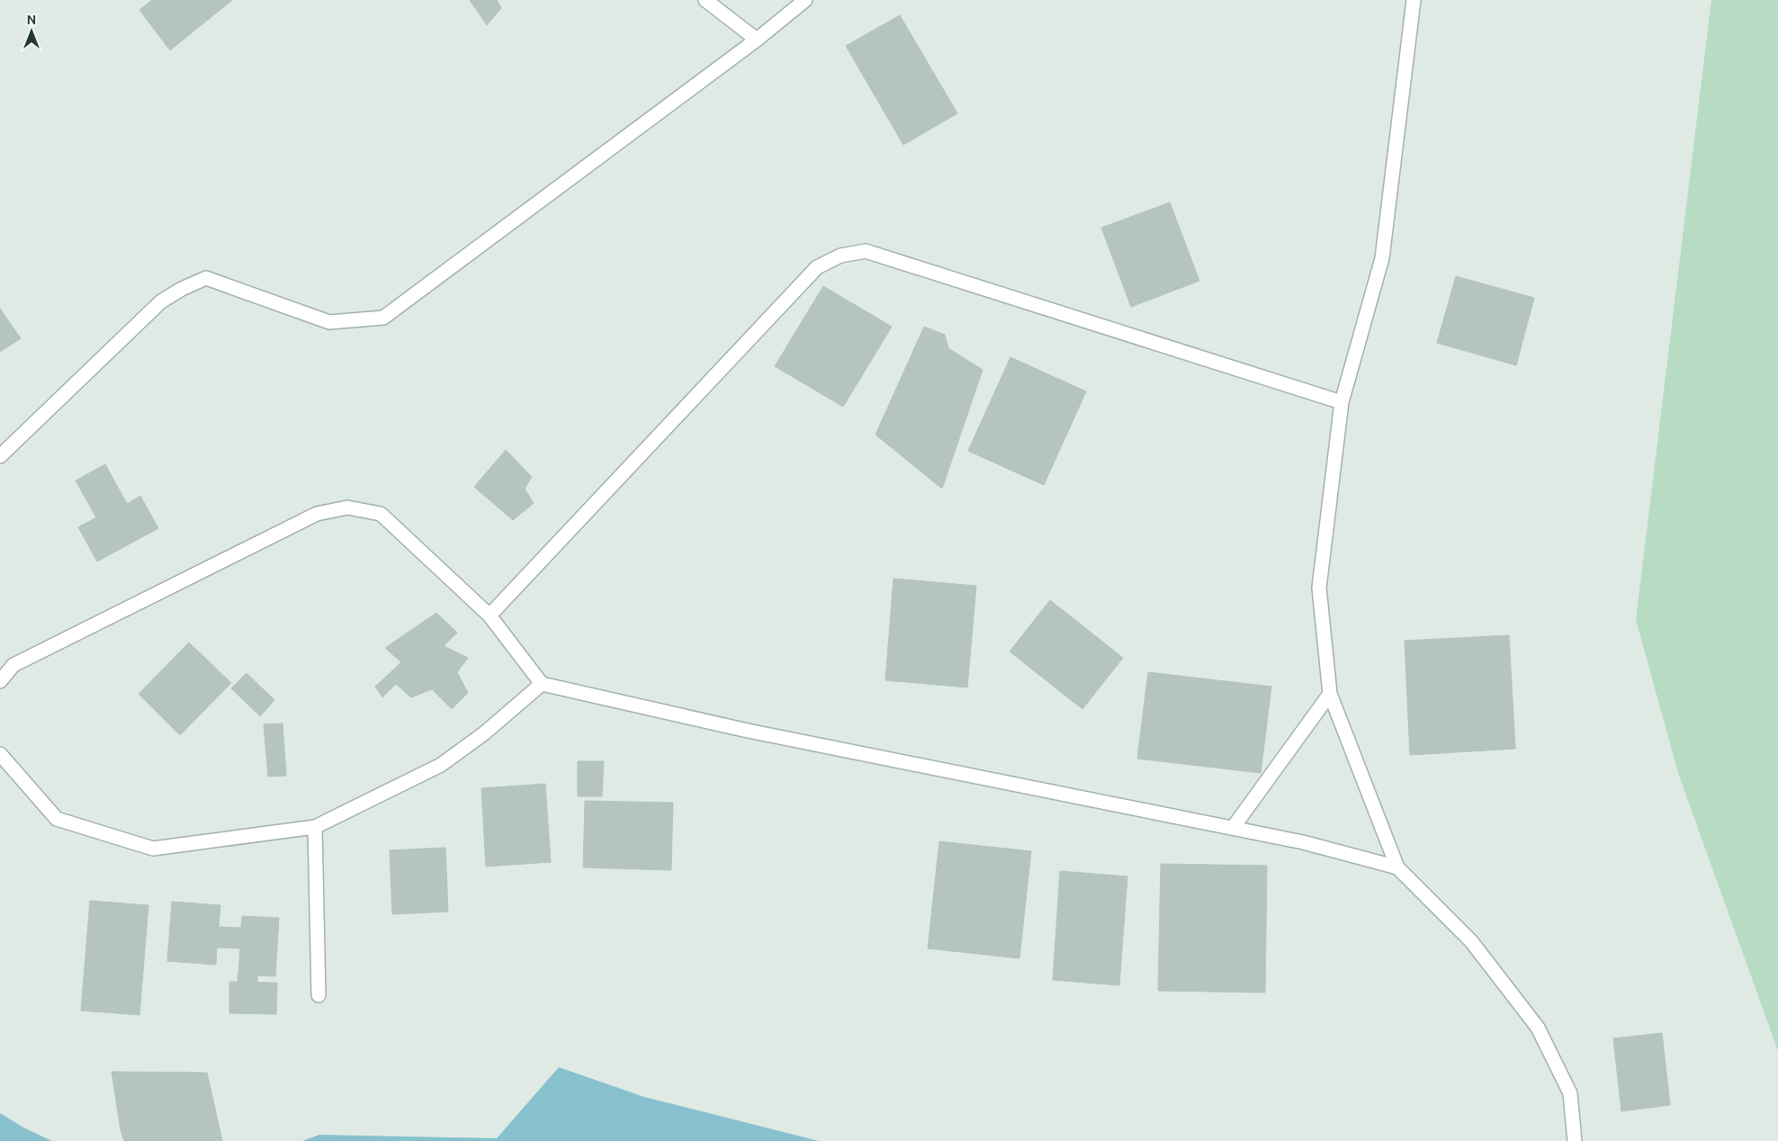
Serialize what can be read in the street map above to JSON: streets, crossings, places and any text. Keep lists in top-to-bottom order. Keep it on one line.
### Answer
{"north":"top"}
